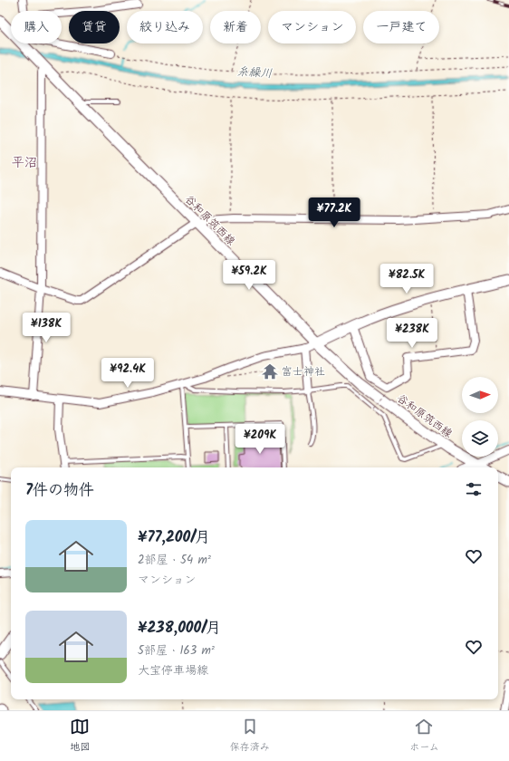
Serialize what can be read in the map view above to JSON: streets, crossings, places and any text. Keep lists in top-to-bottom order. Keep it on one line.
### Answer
{"streets":{"main road":["谷和原筑西線"]},"districts":["平沼"],"water":["糸繰川"],"places":{"temple":["富士神社"]},"north":"right","page":{"chip":["購入","賃貸","絞り込み","新着","マンション","一戸建て"],"price":["¥77.2K","¥59.2K","¥82.5K","¥138K","¥238K","¥92.4K","¥209K"],"heading":"7件の物件","list":[{"name":"¥77,200/月","note":"2部屋 · 54 m² · マンション"},{"name":"¥238,000/月","note":"5部屋 · 163 m² · 大宝停車場線"}],"tabs":["地図","保存済み","ホーム"]}}
